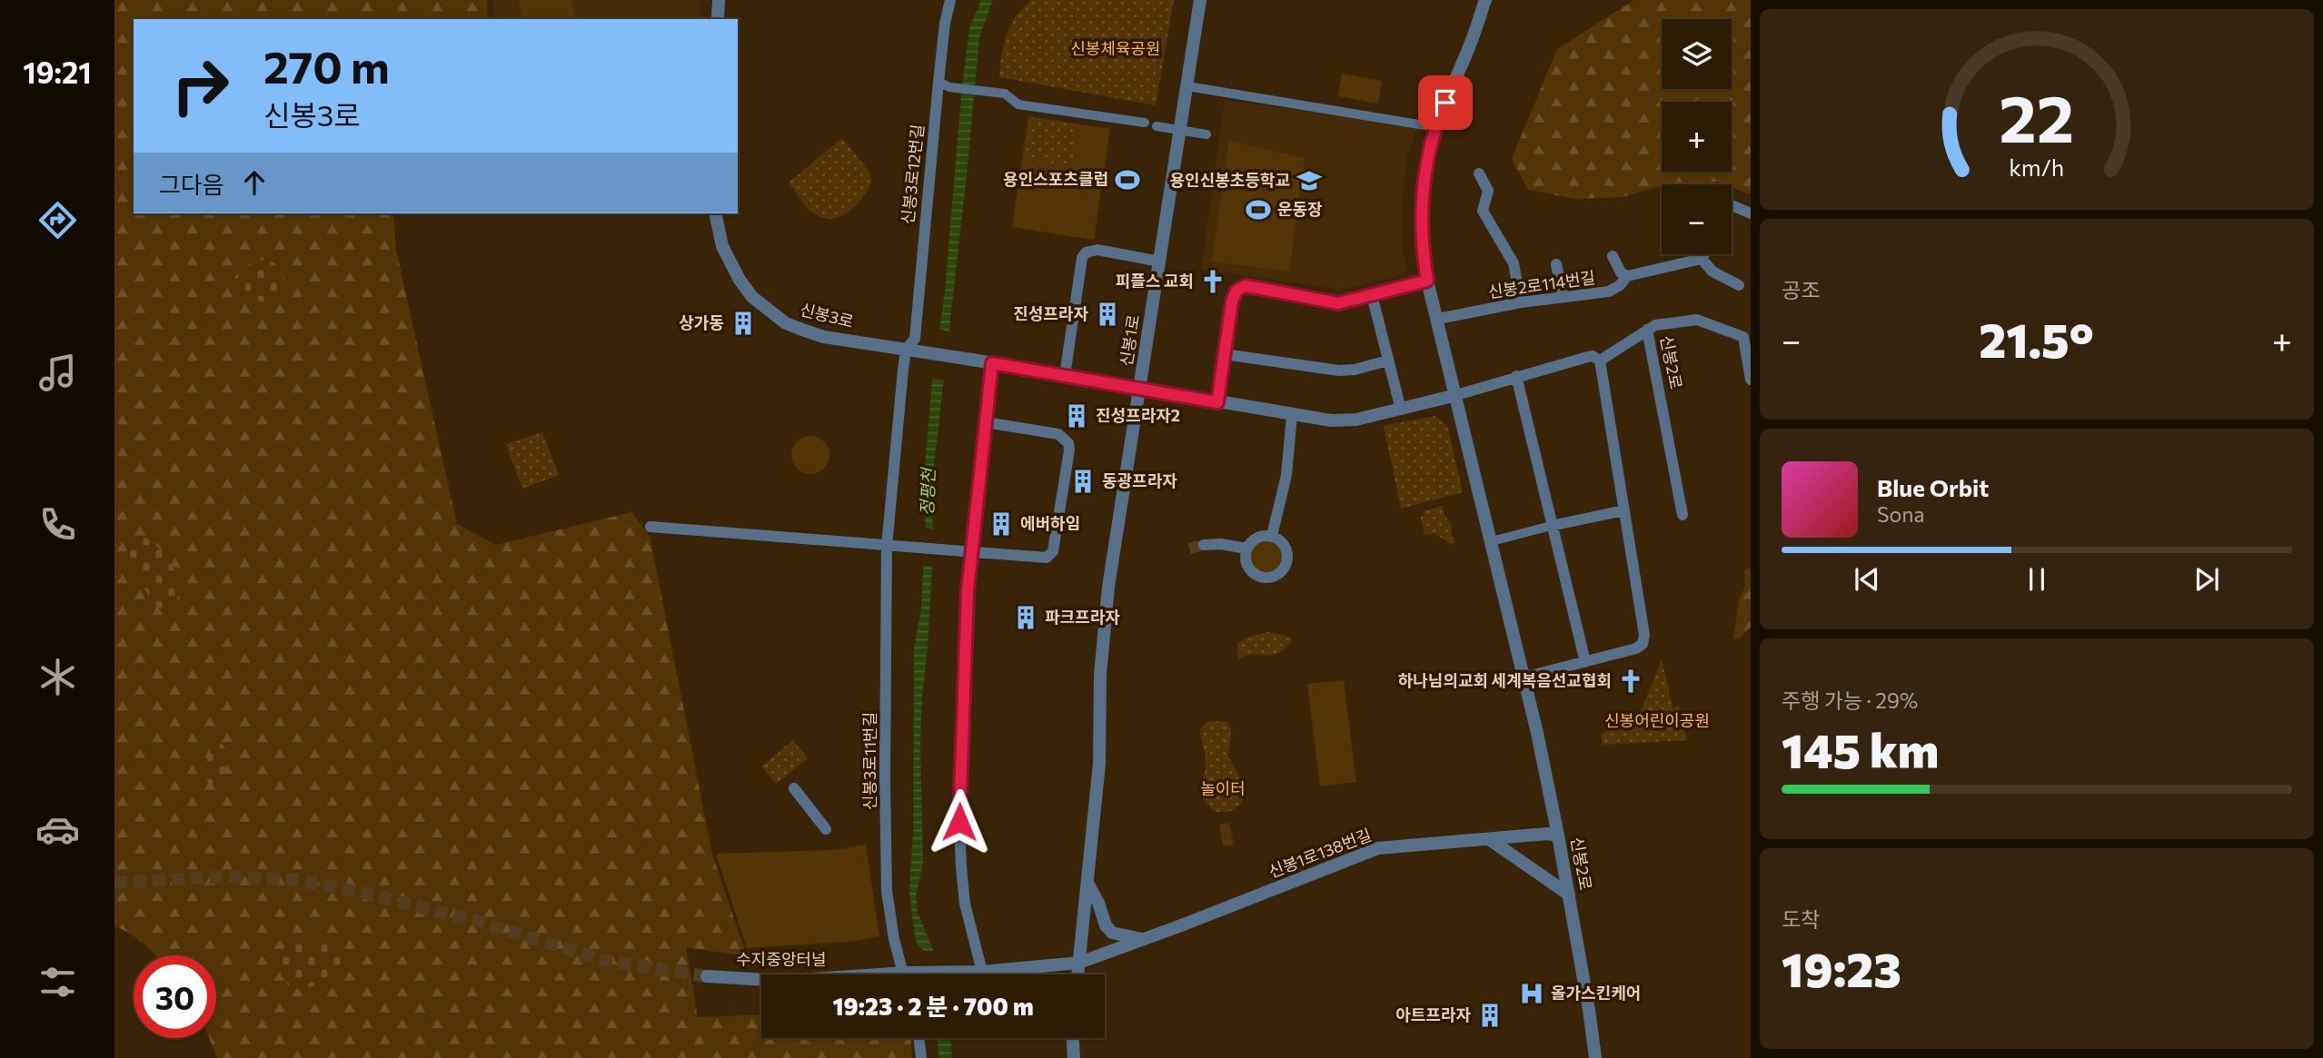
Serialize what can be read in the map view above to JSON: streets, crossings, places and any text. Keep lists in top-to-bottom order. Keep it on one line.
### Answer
{"streets":{"street":["신봉3로12번길","신봉2로114번길","신봉3로","신봉1로","신봉2로","신봉3로11번길","신봉1로138번길","수지중앙터널"]},"crossings":[["신봉3로12번길","신봉3로"],["신봉3로12번길","신봉3로11번길"],["신봉2로114번길","신봉2로"],["신봉3로","신봉3로11번길"],["신봉1로","신봉1로138번길"],["신봉2로","신봉1로138번길"],["신봉3로11번길","수지중앙터널"]],"water":["정평천"],"parks":["신봉체육공원","신봉어린이공원","놀이터"],"places":{"sports":["용인스포츠클럽","운동장"],"school or university":["용인신봉초등학교"],"church":["피플스 교회","하나님의교회 세계복음선교협회"],"building":["진성프라자","상가동","진성프라자2","동광프라자","에버하임","파크프라자","아트프라자"],"hospital":["올가스킨케어"]},"page":{"tabs":"19:21","map_buttons":["+","−"],"turn":["270 m","신봉3로"],"then":"그다음","tile":["공조",["주행 가능 · 29%","145 km"],["도착","19:23"]],"heat":["−","21.5°","+"],"song":["Blue Orbit","Sona"],"limit":"30","trip":"19:23 · 2 분 · 700 m","gauge":["22","km/h"]}}
